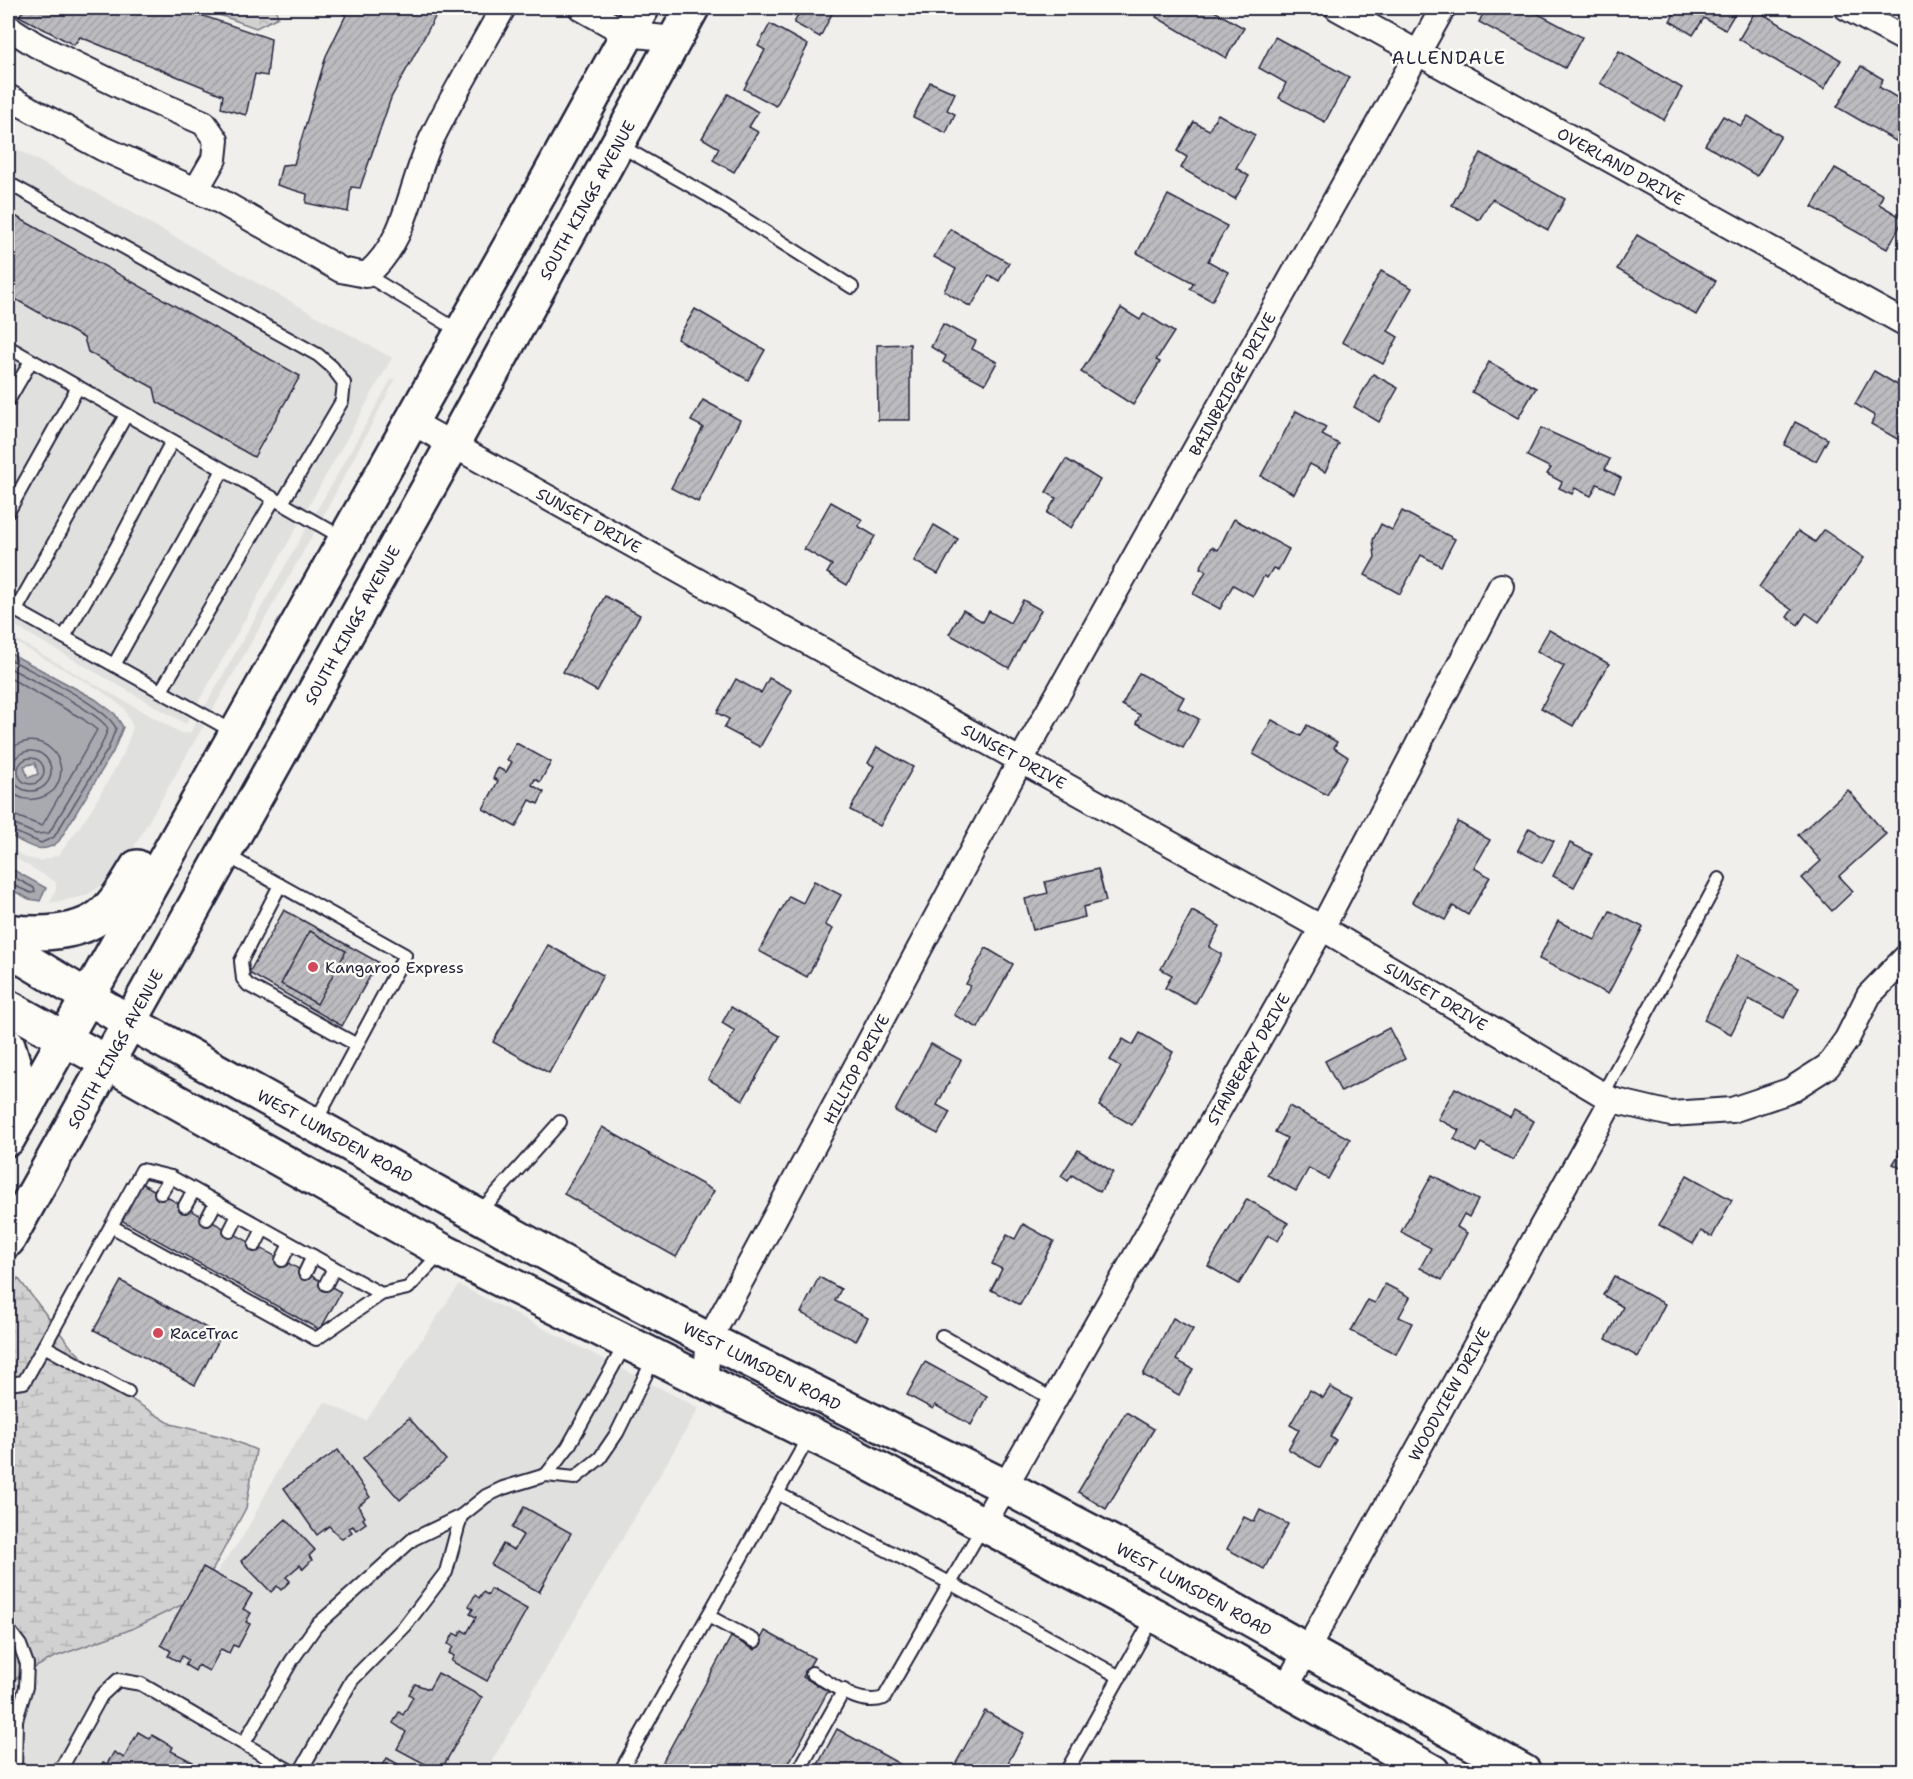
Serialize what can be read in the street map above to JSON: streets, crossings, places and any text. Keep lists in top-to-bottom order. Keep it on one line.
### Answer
{"streets":{"main road":["SOUTH KINGS AVENUE","WEST LUMSDEN ROAD"],"street":["OVERLAND DRIVE","BAINBRIDGE DRIVE","SUNSET DRIVE","STANBERRY DRIVE","HILLTOP DRIVE","WOODVIEW DRIVE"]},"crossings":[["OVERLAND DRIVE","BAINBRIDGE DRIVE"],["SOUTH KINGS AVENUE","SUNSET DRIVE"],["SOUTH KINGS AVENUE","WEST LUMSDEN ROAD"],["BAINBRIDGE DRIVE","SUNSET DRIVE"],["BAINBRIDGE DRIVE","HILLTOP DRIVE"],["SUNSET DRIVE","STANBERRY DRIVE"],["SUNSET DRIVE","HILLTOP DRIVE"],["SUNSET DRIVE","WOODVIEW DRIVE"],["STANBERRY DRIVE","WEST LUMSDEN ROAD"],["HILLTOP DRIVE","WEST LUMSDEN ROAD"],["WEST LUMSDEN ROAD","WOODVIEW DRIVE"]],"districts":["ALLENDALE"],"places":["Kangaroo Express","RaceTrac"]}
